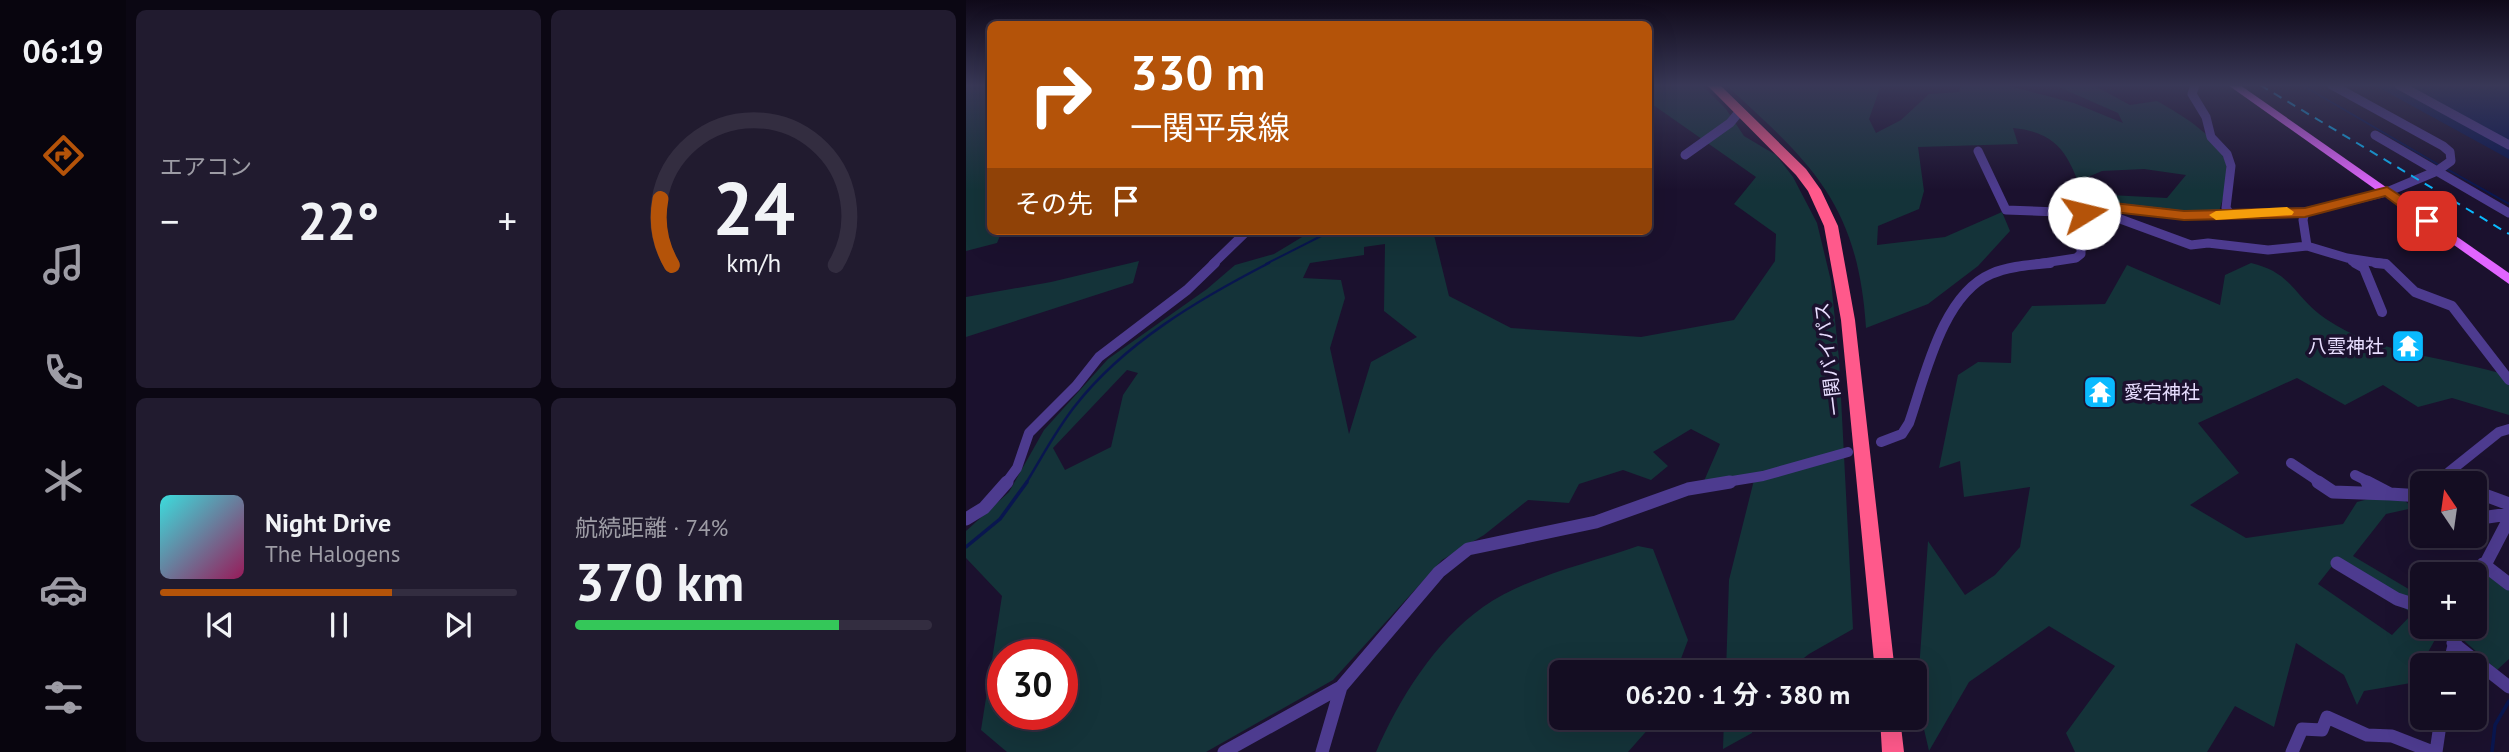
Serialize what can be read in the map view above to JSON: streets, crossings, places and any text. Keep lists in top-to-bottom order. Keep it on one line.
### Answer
{"streets":{"highway":["一関バイパス"]},"places":{"temple":["八雲神社","愛宕神社"]},"north":"top","page":{"tabs":"06:19","tile":["エアコン",["航続距離 · 74%","370 km"]],"turn":["330 m","一関平泉線"],"then":"その先","heat":["−","22°","+"],"map_buttons":["+","−"],"song":["Night Drive","The Halogens"],"limit":"30","trip":"06:20 · 1 分 · 380 m","gauge":["24","km/h"]}}
